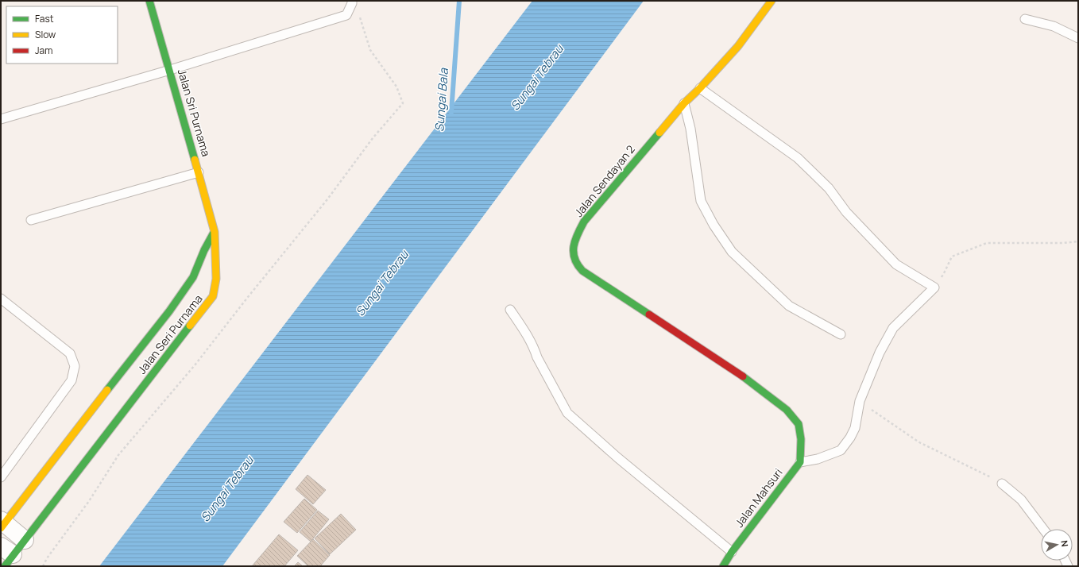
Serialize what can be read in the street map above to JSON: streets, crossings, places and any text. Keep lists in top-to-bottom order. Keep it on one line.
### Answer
{"streets":{"street":["Jalan Sri Purnama","Jalan Sendayan 2","Jalan Seri Purnama","Jalan Mahsuri"]},"crossings":[["Jalan Sri Purnama","Jalan Seri Purnama"],["Jalan Sendayan 2","Jalan Mahsuri"]],"water":["Sungai Tebrau","Sungai Bala"],"legend":["Fast","Slow","Jam"],"north":"right"}
